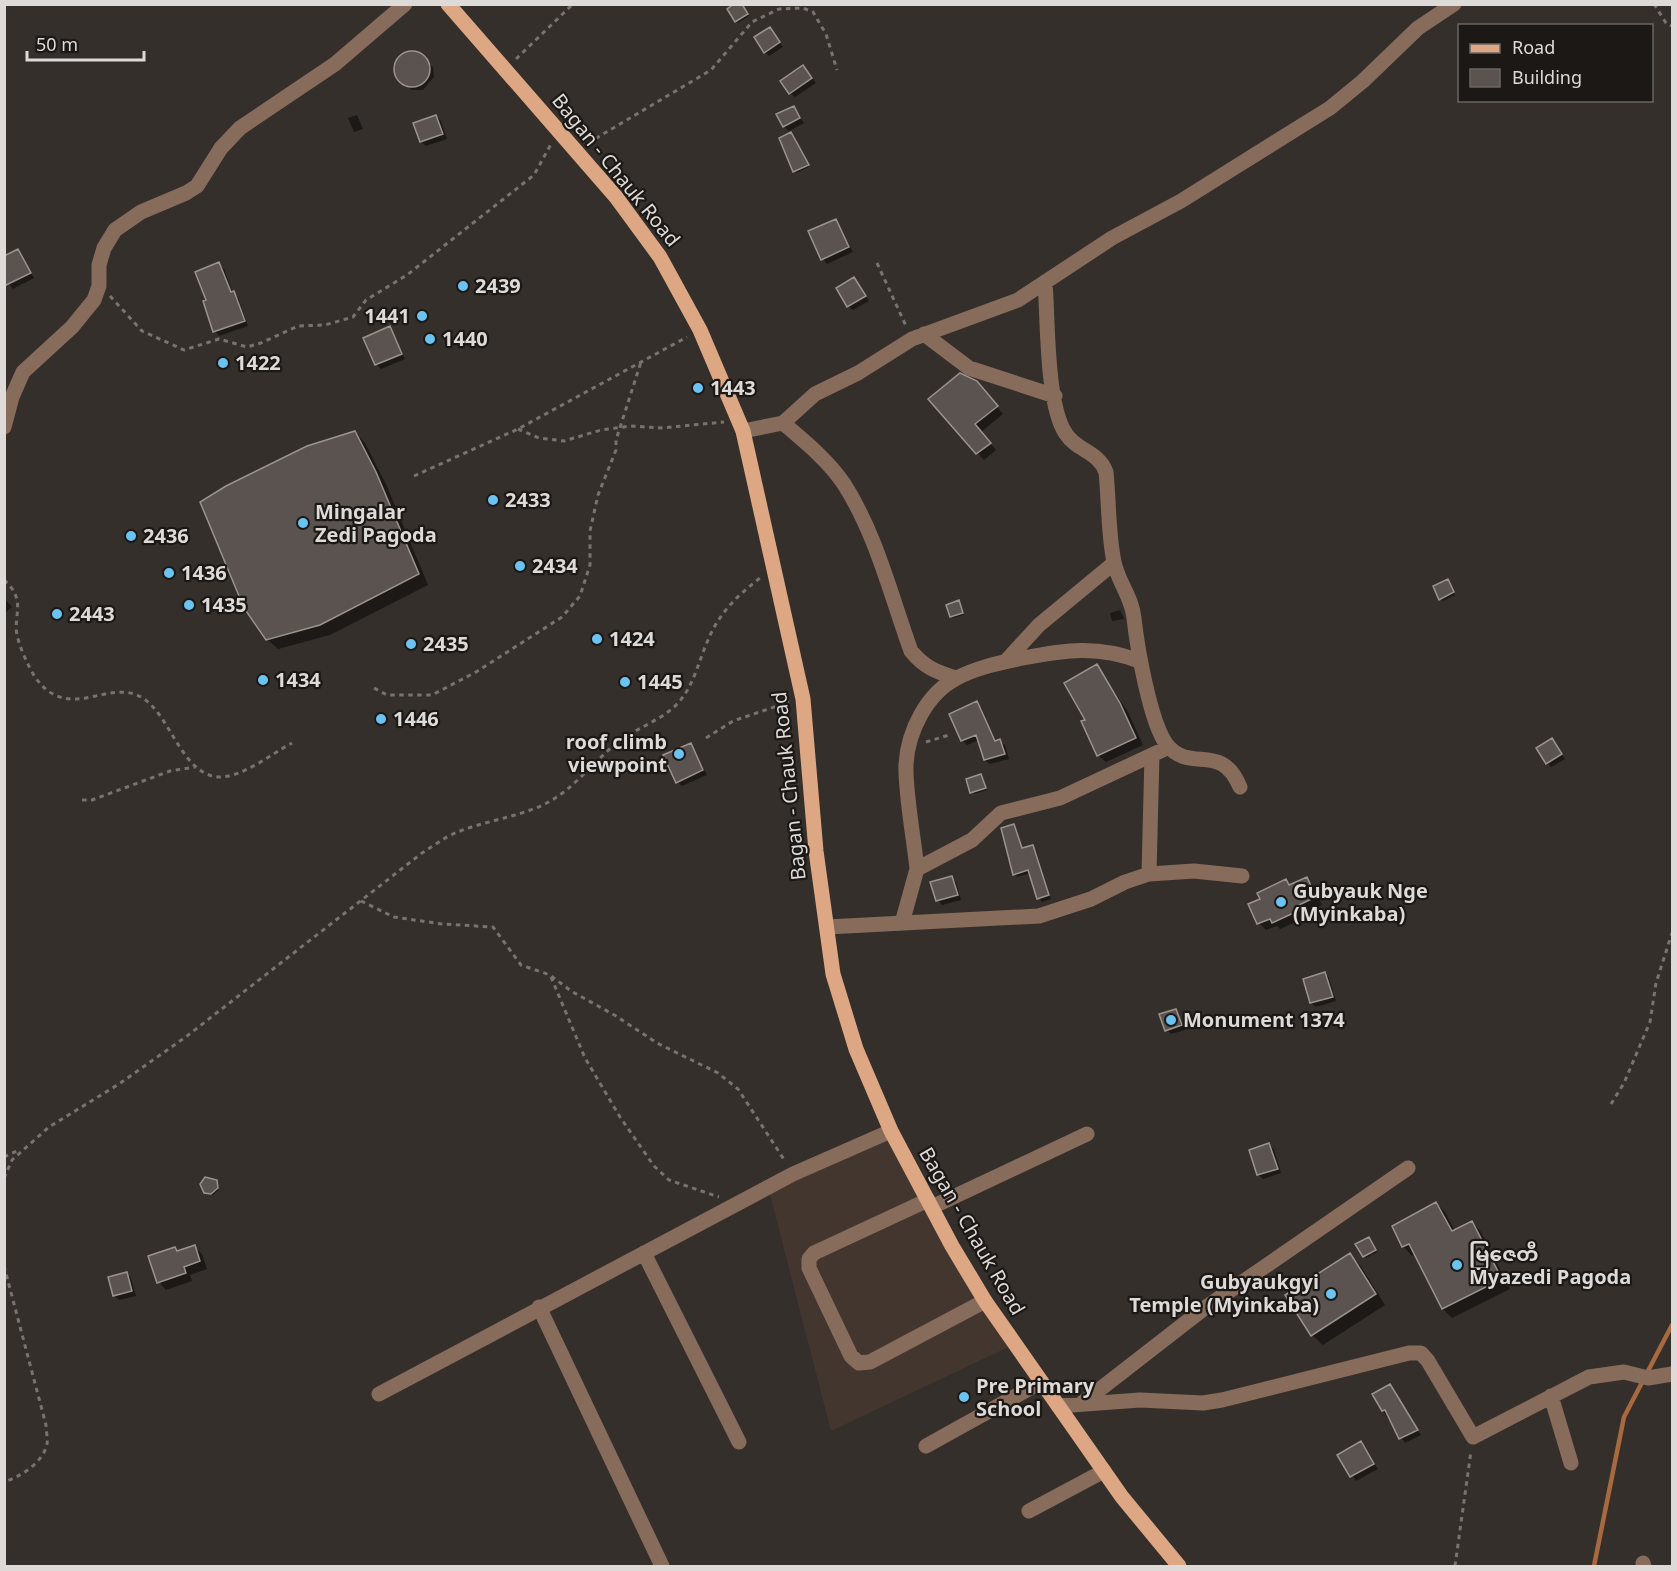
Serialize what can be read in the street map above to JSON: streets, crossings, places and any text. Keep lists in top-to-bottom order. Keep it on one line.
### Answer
{"streets":{"main road":["Bagan - Chauk Road"]},"places":["2439","1441","1440","1422","1443","2433","Mingalar Zedi Pagoda","2436","2434","1436","1435","2443","1424","2435","1434","1445","1446","roof climb viewpoint","Gubyauk Nge (Myinkaba)","Monument 1374","မြဇေတီ Myazedi Pagoda","Gubyaukgyi Temple (Myinkaba)","Pre Primary School"],"legend":["Road","Building"],"scale_bar":"50 m"}
